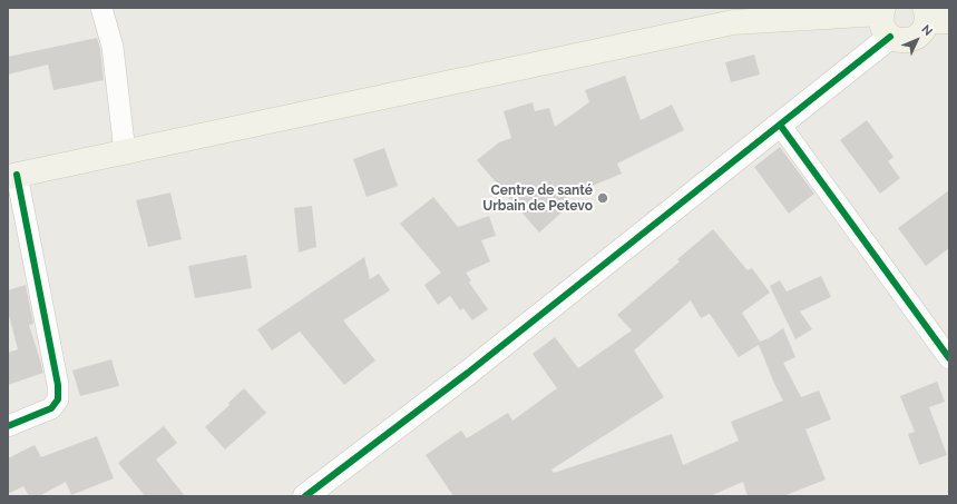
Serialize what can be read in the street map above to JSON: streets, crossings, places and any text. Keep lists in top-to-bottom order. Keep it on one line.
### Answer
{"places":["Centre de santé Urbain de Petevo"],"north":"top right"}
